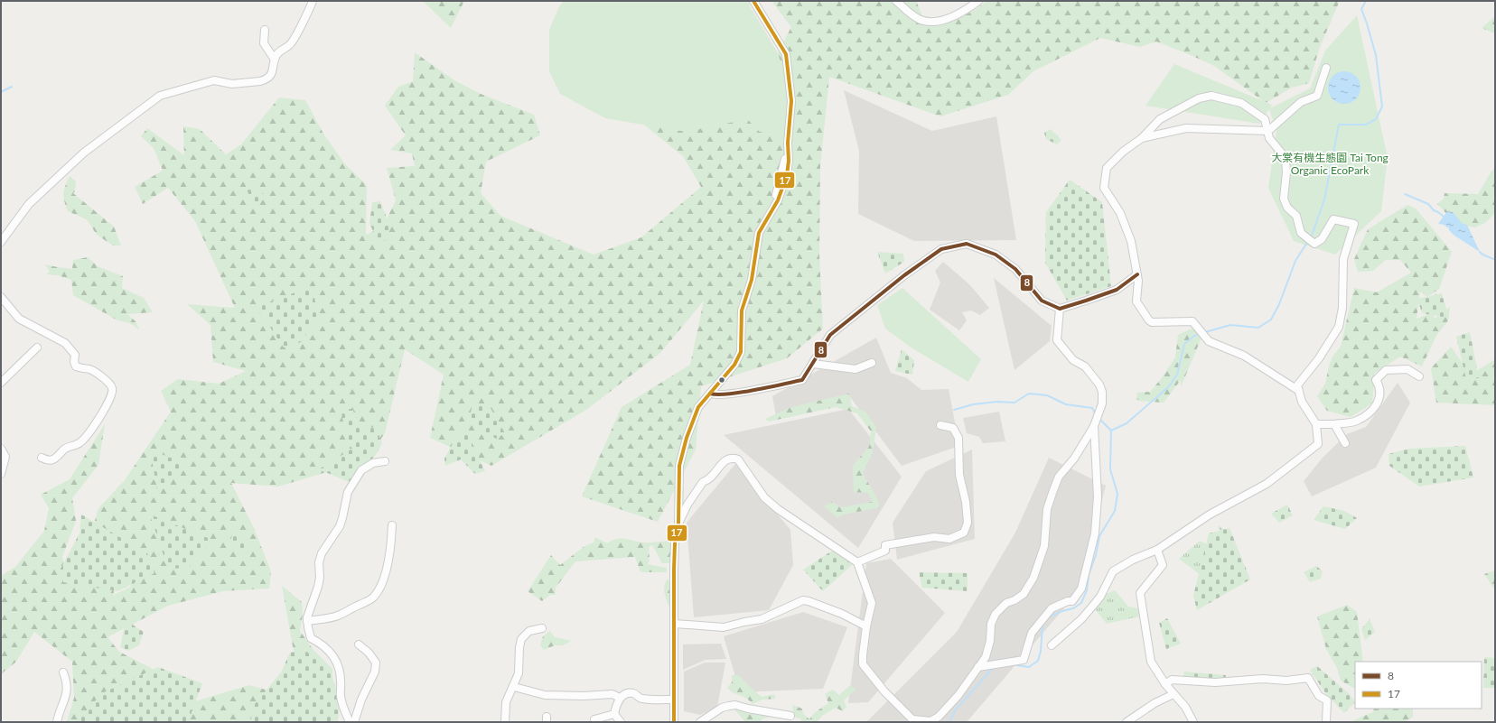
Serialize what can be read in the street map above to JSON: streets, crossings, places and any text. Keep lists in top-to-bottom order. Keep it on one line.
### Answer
{"parks":["大棠有機生態園 Tai Tong Organic EcoPark"],"lines":["transit line 17","transit line 8"],"legend":["8","17"]}
